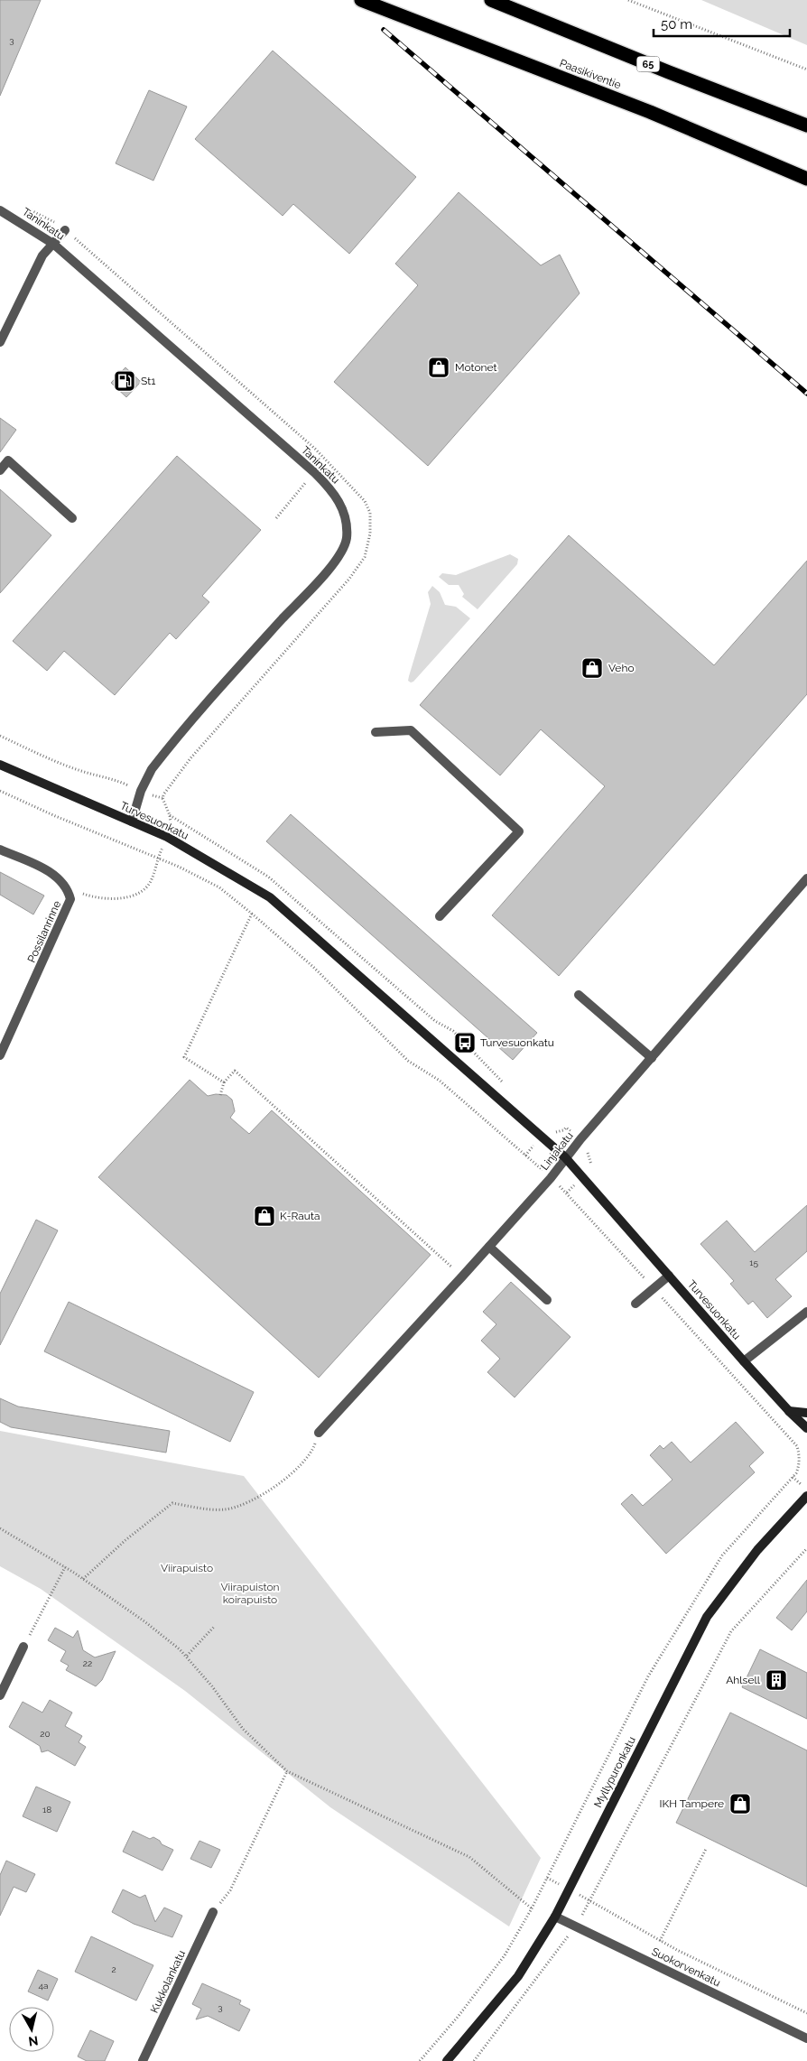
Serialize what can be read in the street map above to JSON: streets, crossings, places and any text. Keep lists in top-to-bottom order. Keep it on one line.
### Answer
{"streets":{"highway":["65","Paasikiventie"],"main road":["Turvesuonkatu","Myllypuronkatu"],"street":["Taninkatu","Possilanrinne","Linjakatu","Suokorvenkatu","Kukkolankatu"]},"crossings":[["Taninkatu","Turvesuonkatu"],["Turvesuonkatu","Linjakatu"],["Myllypuronkatu","Suokorvenkatu"]],"parks":["Viirapuisto","Viirapuiston koirapuisto"],"places":{"shop":["Motonet","Veho","K-Rauta","IKH Tampere"],"fuel station":["St1"],"bus stop":["Turvesuonkatu"],"building":["Ahlsell"]},"house_numbers":["3","15","22","20","18","2","4a","3"],"scale_bar":"50 m","north":"bottom"}
